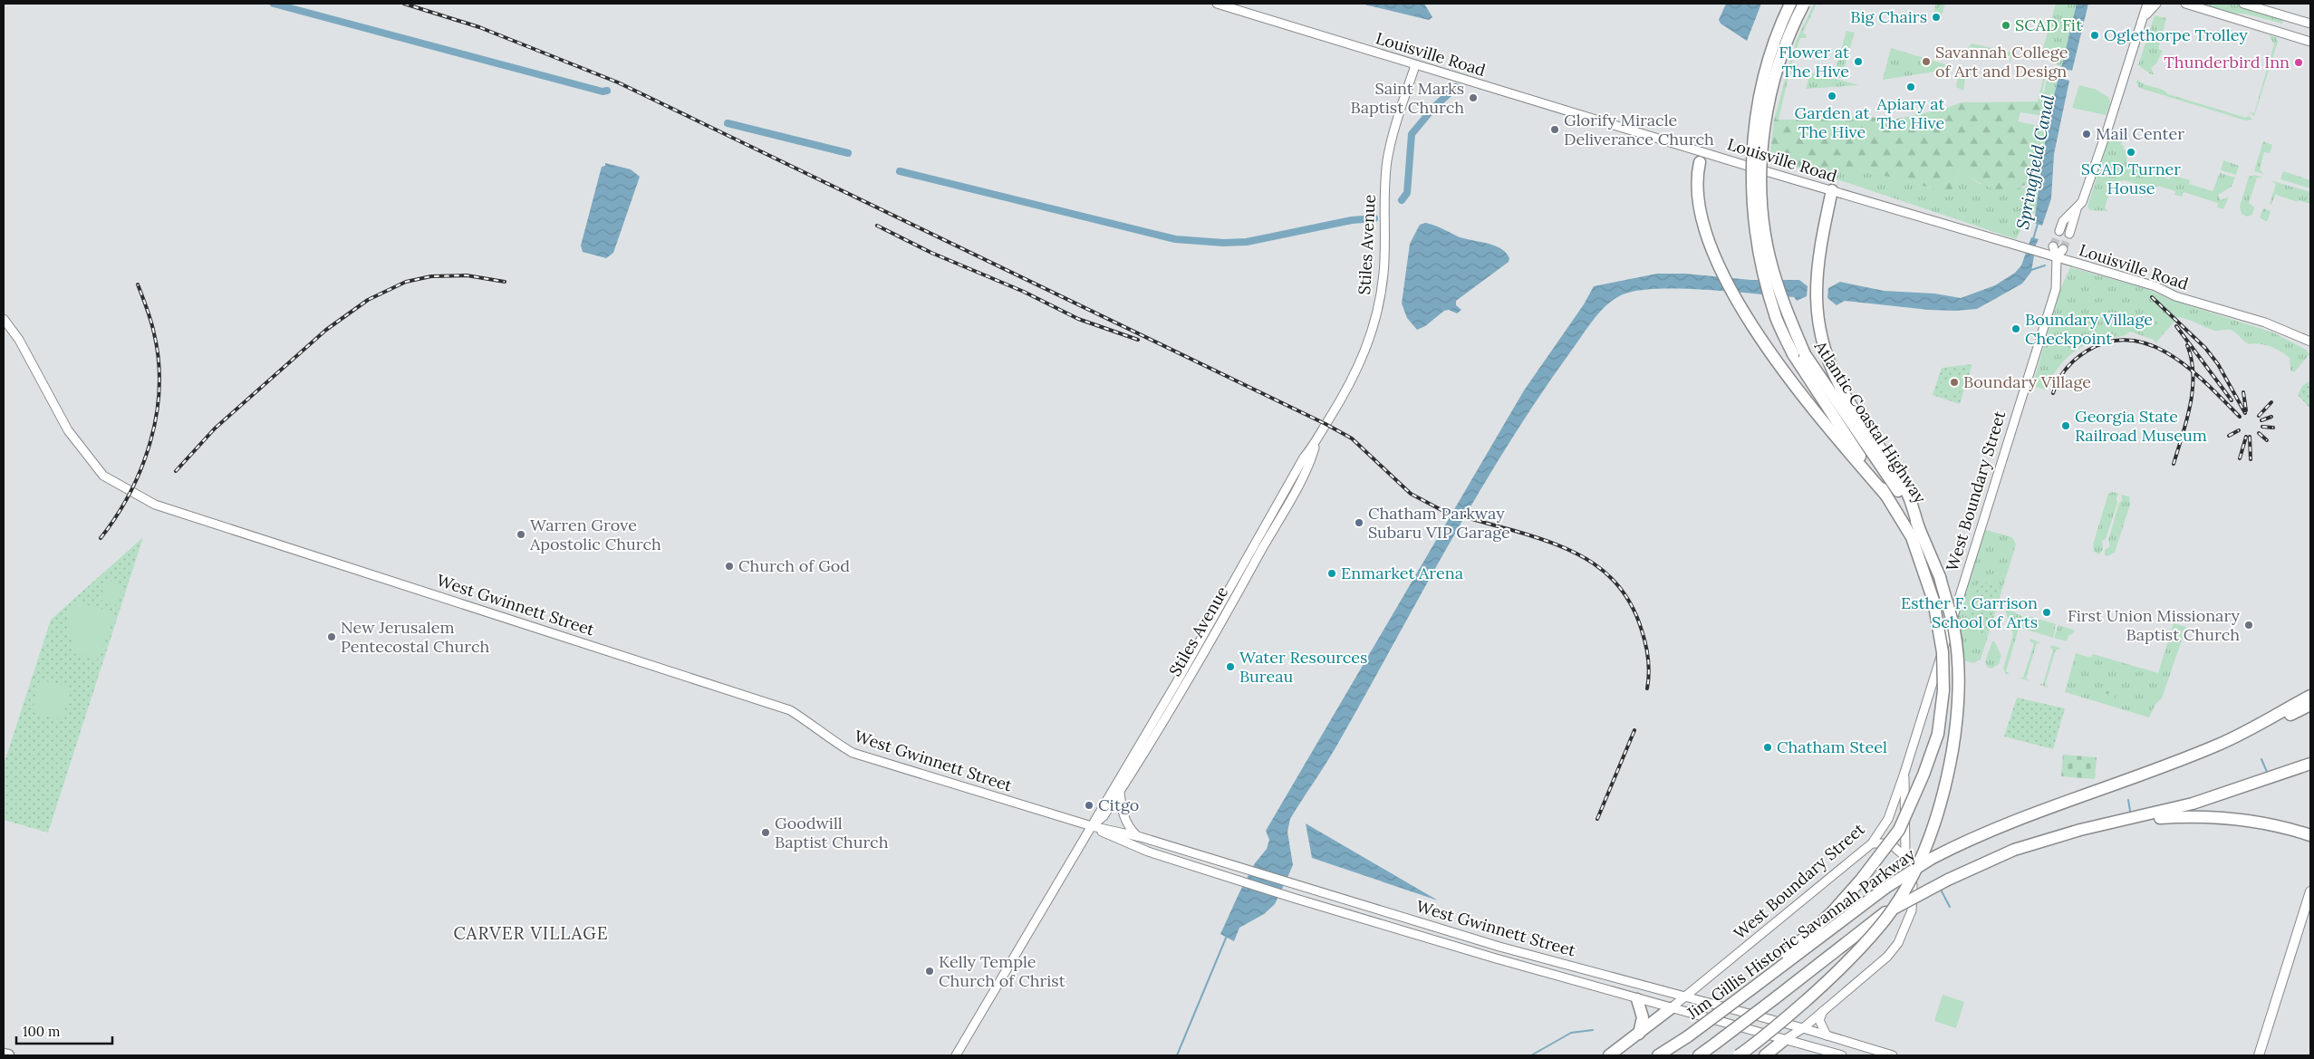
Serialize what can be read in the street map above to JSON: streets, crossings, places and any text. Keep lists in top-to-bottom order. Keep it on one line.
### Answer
{"streets":{"highway":["Atlantic Coastal Highway","Jim Gillis Historic Savannah Parkway"],"main road":["Louisville Road","Stiles Avenue","West Boundary Street","West Gwinnett Street"]},"crossings":[["Louisville Road","Stiles Avenue"],["Louisville Road","West Boundary Street"],["Stiles Avenue","West Gwinnett Street"],["Atlantic Coastal Highway","Jim Gillis Historic Savannah Parkway"],["West Boundary Street","West Gwinnett Street"]],"districts":["CARVER VILLAGE"],"water":["Springfield Canal"],"places":["Big Chairs","SCAD Fit","Oglethorpe Trolley","Flower at The Hive","Savannah College of Art and Design","Thunderbird Inn","Apiary at The Hive","Garden at The Hive","Saint Marks Baptist Church","Glorify Miracle Deliverance Church","Mail Center","SCAD Turner House","Boundary Village Checkpoint","Boundary Village","Georgia State Railroad Museum","Chatham Parkway Subaru VIP Garage","Warren Grove Apostolic Church","Church of God","Enmarket Arena","Esther F. Garrison School of Arts","First Union Missionary Baptist Church","New Jerusalem Pentecostal Church","Water Resources Bureau","Chatham Steel","Citgo","Goodwill Baptist Church","Kelly Temple Church of Christ"],"scale_bar":"100 m"}
